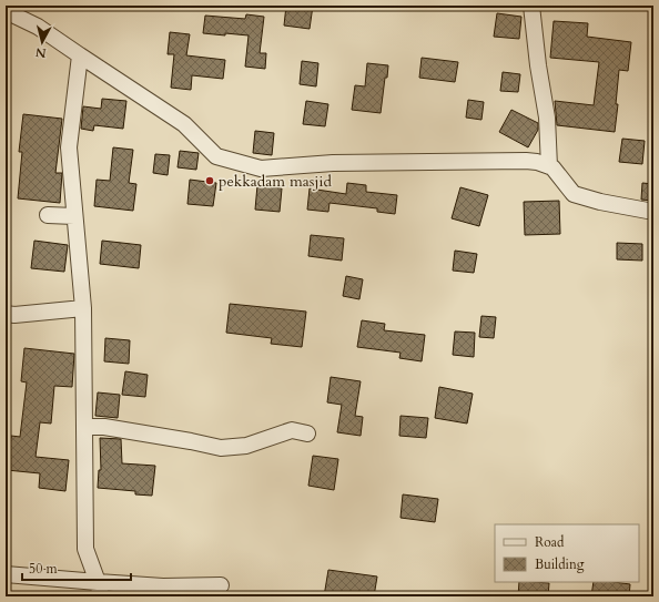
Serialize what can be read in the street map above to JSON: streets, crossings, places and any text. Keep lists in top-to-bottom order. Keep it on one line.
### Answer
{"places":["pekkadam masjid"],"legend":["Road","Building"],"scale_bar":"50 m","north":"bottom"}
